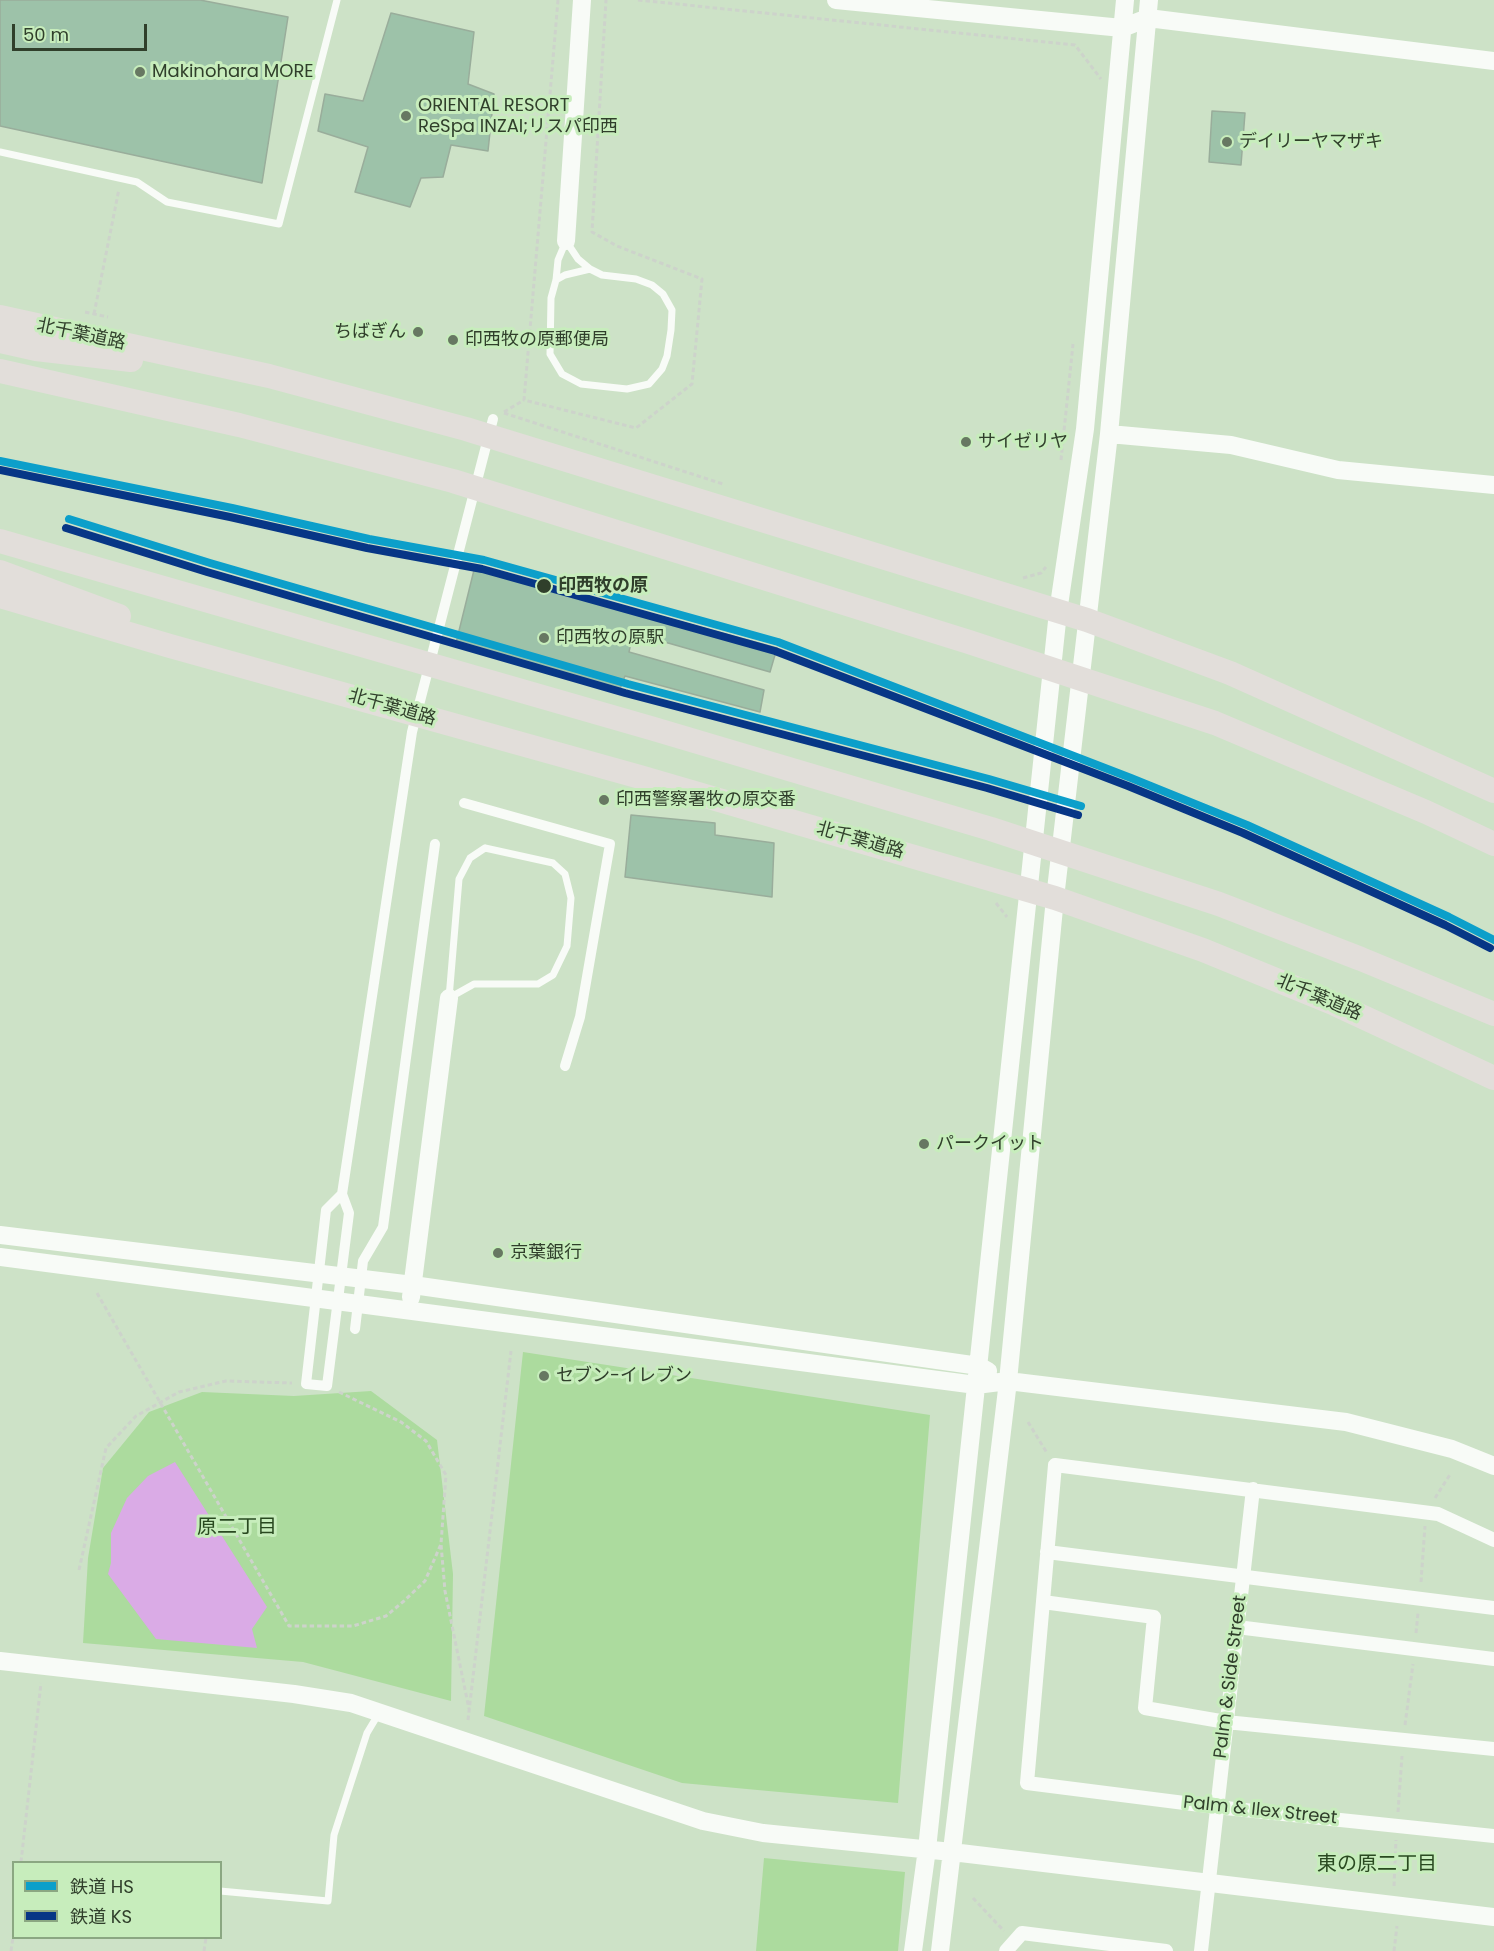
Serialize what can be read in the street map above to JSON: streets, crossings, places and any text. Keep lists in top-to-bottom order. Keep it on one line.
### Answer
{"streets":{"highway":["北千葉道路"],"street":["Palm & Side Street","Palm & Ilex Street"]},"crossings":[["Palm & Side Street","Palm & Ilex Street"]],"districts":["原二丁目","東の原二丁目"],"places":["Makinohara MORE","ORIENTAL RESORT ReSpa INZAI;リスパ印西","デイリーヤマザキ","ちばぎん","印西牧の原郵便局","サイゼリヤ","印西牧の原","印西牧の原駅","印西警察署牧の原交番","パークイット","京葉銀行","セブン-イレブン"],"lines":["rail line HS","rail line KS"],"legend":["鉄道 HS","鉄道 KS"],"scale_bar":"50 m"}
